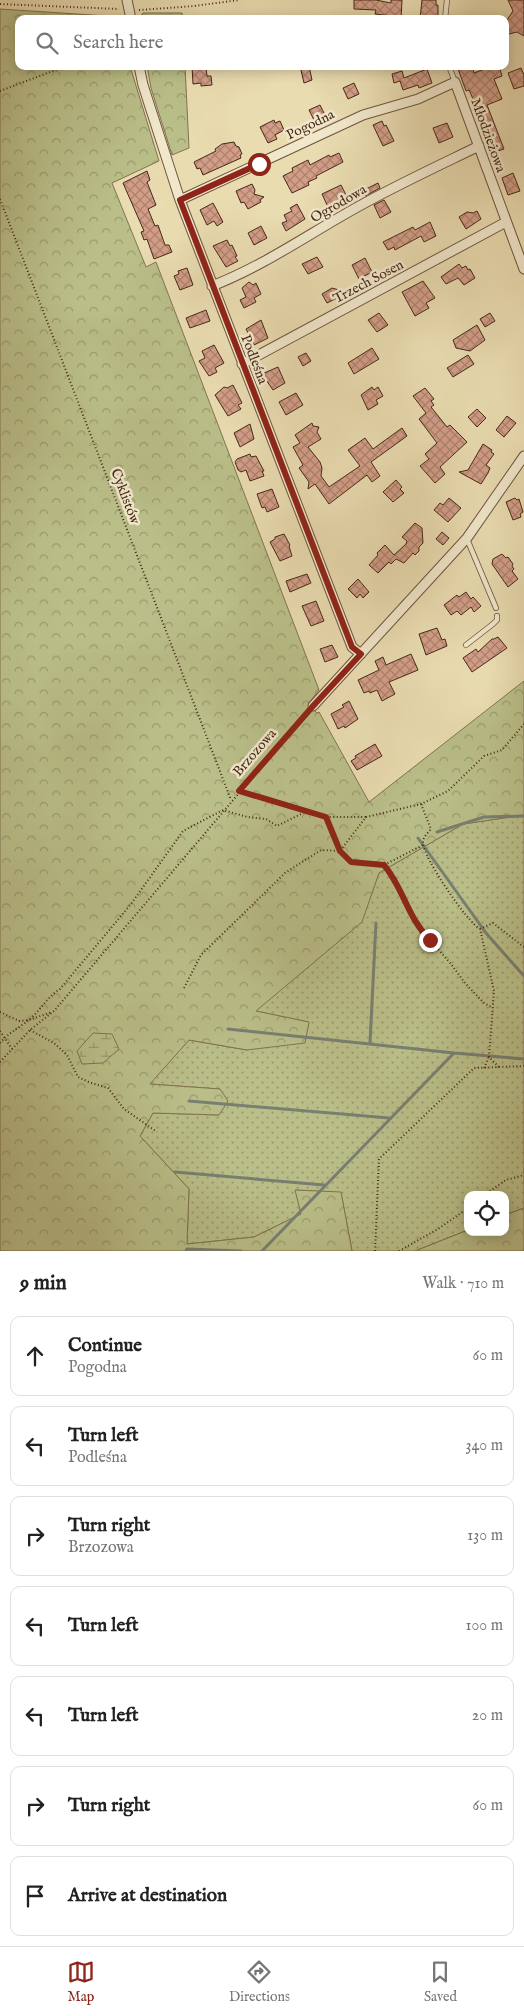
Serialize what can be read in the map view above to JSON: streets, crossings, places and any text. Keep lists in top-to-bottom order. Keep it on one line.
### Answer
{"streets":{"street":["Pogodna","Młodzieżowa","Ogrodowa","Trzech Sosen","Podleśna"],"path":["Cyklistów","Brzozowa"]},"crossings":[["Pogodna","Młodzieżowa"],["Pogodna","Podleśna"],["Młodzieżowa","Ogrodowa"],["Młodzieżowa","Trzech Sosen"],["Ogrodowa","Podleśna"],["Trzech Sosen","Podleśna"],["Cyklistów","Brzozowa"]],"page":{"search":"Search here","heading":["9 min","Walk · 710 m"],"list":[["Continue","Pogodna","60 m"],["Turn left","Podleśna","340 m"],["Turn right","Brzozowa","130 m"],["Turn left","100 m"],["Turn left","20 m"],["Turn right","60 m"],"Arrive at destination"],"nav":["Map","Directions","Saved"]}}
